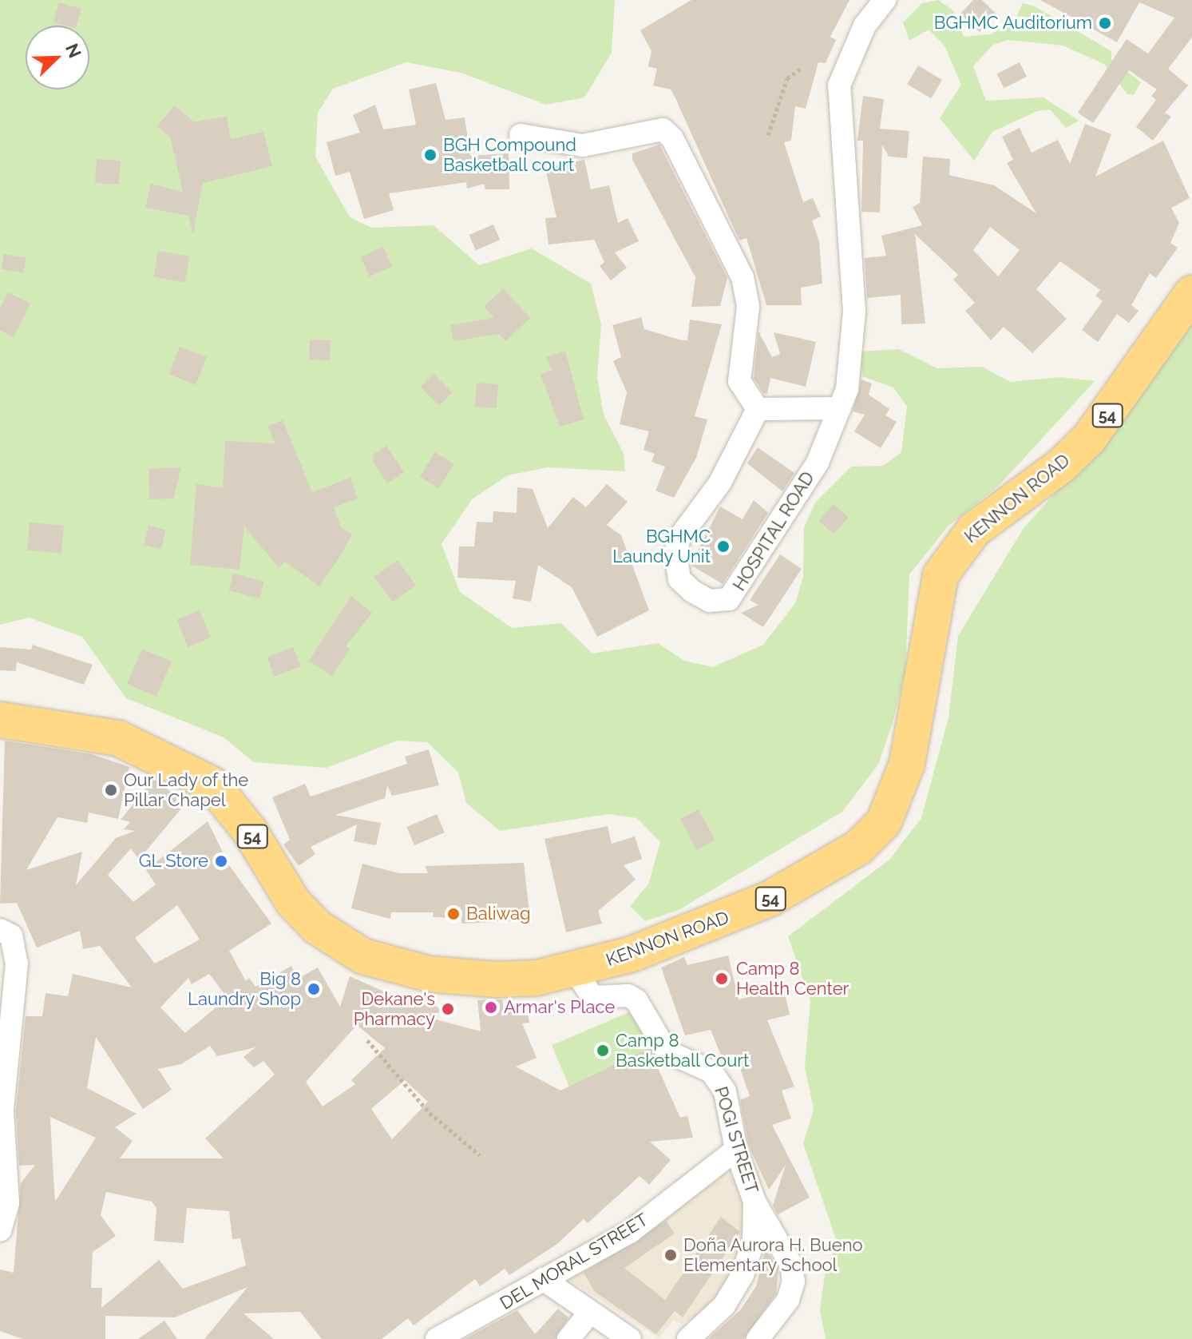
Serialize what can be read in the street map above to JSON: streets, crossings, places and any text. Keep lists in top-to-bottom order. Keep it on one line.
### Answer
{"streets":{"highway":["54","KENNON ROAD"],"street":["HOSPITAL ROAD","POGI STREET","DEL MORAL STREET"]},"crossings":[["KENNON ROAD","POGI STREET"],["POGI STREET","DEL MORAL STREET"]],"places":["BGHMC Auditorium","BGH Compound Basketball court","BGHMC Laundy Unit","Our Lady of the Pillar Chapel","GL Store","Baliwag","Camp 8 Health Center","Big 8 Laundry Shop","Armar's Place","Dekane's Pharmacy","Camp 8 Basketball Court","Doña Aurora H. Bueno Elementary School"],"north":"top right"}
